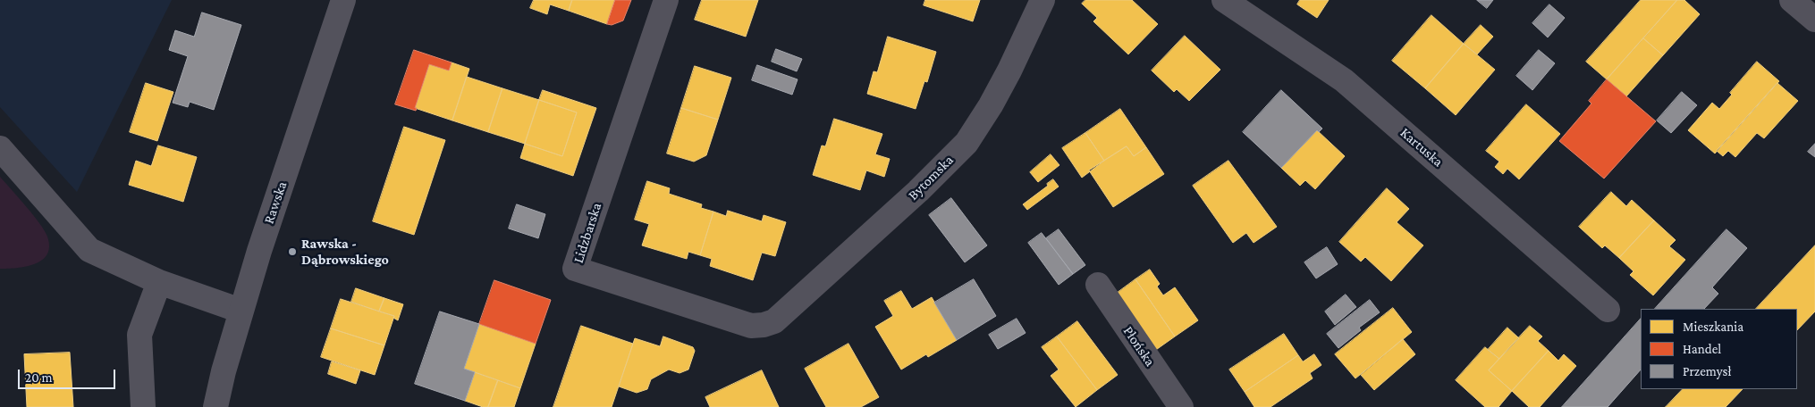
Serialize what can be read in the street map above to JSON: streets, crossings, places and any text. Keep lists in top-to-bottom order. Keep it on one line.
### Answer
{"streets":{"street":["Kartuska","Bytomska","Rawska","Lidzbarska","Płońska"]},"crossings":[["Bytomska","Lidzbarska"]],"places":["Rawska - Dąbrowskiego"],"legend":["Mieszkania","Handel","Przemysł"],"scale_bar":"20 m"}
